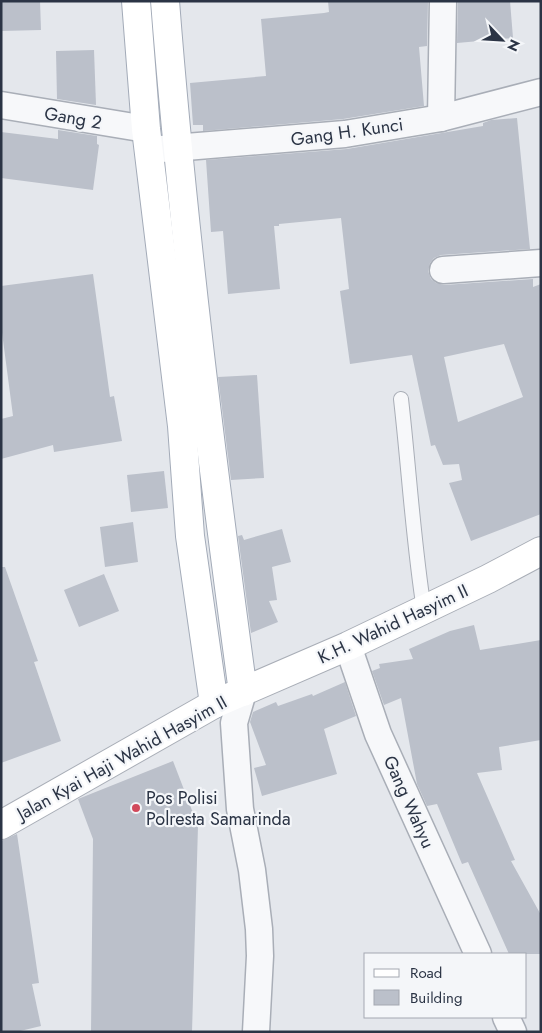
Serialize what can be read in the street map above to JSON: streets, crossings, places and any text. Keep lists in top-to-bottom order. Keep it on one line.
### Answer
{"streets":{"main road":["K.H. Wahid Hasyim II","Jalan Kyai Haji Wahid Hasyim II"],"street":["Gang 2","Gang H. Kunci","Gang Wahyu"]},"crossings":[["Gang 2","Gang H. Kunci"],["K.H. Wahid Hasyim II","Jalan Kyai Haji Wahid Hasyim II"],["K.H. Wahid Hasyim II","Gang Wahyu"]],"places":["Pos Polisi Polresta Samarinda"],"legend":["Road","Building"],"north":"bottom right"}
